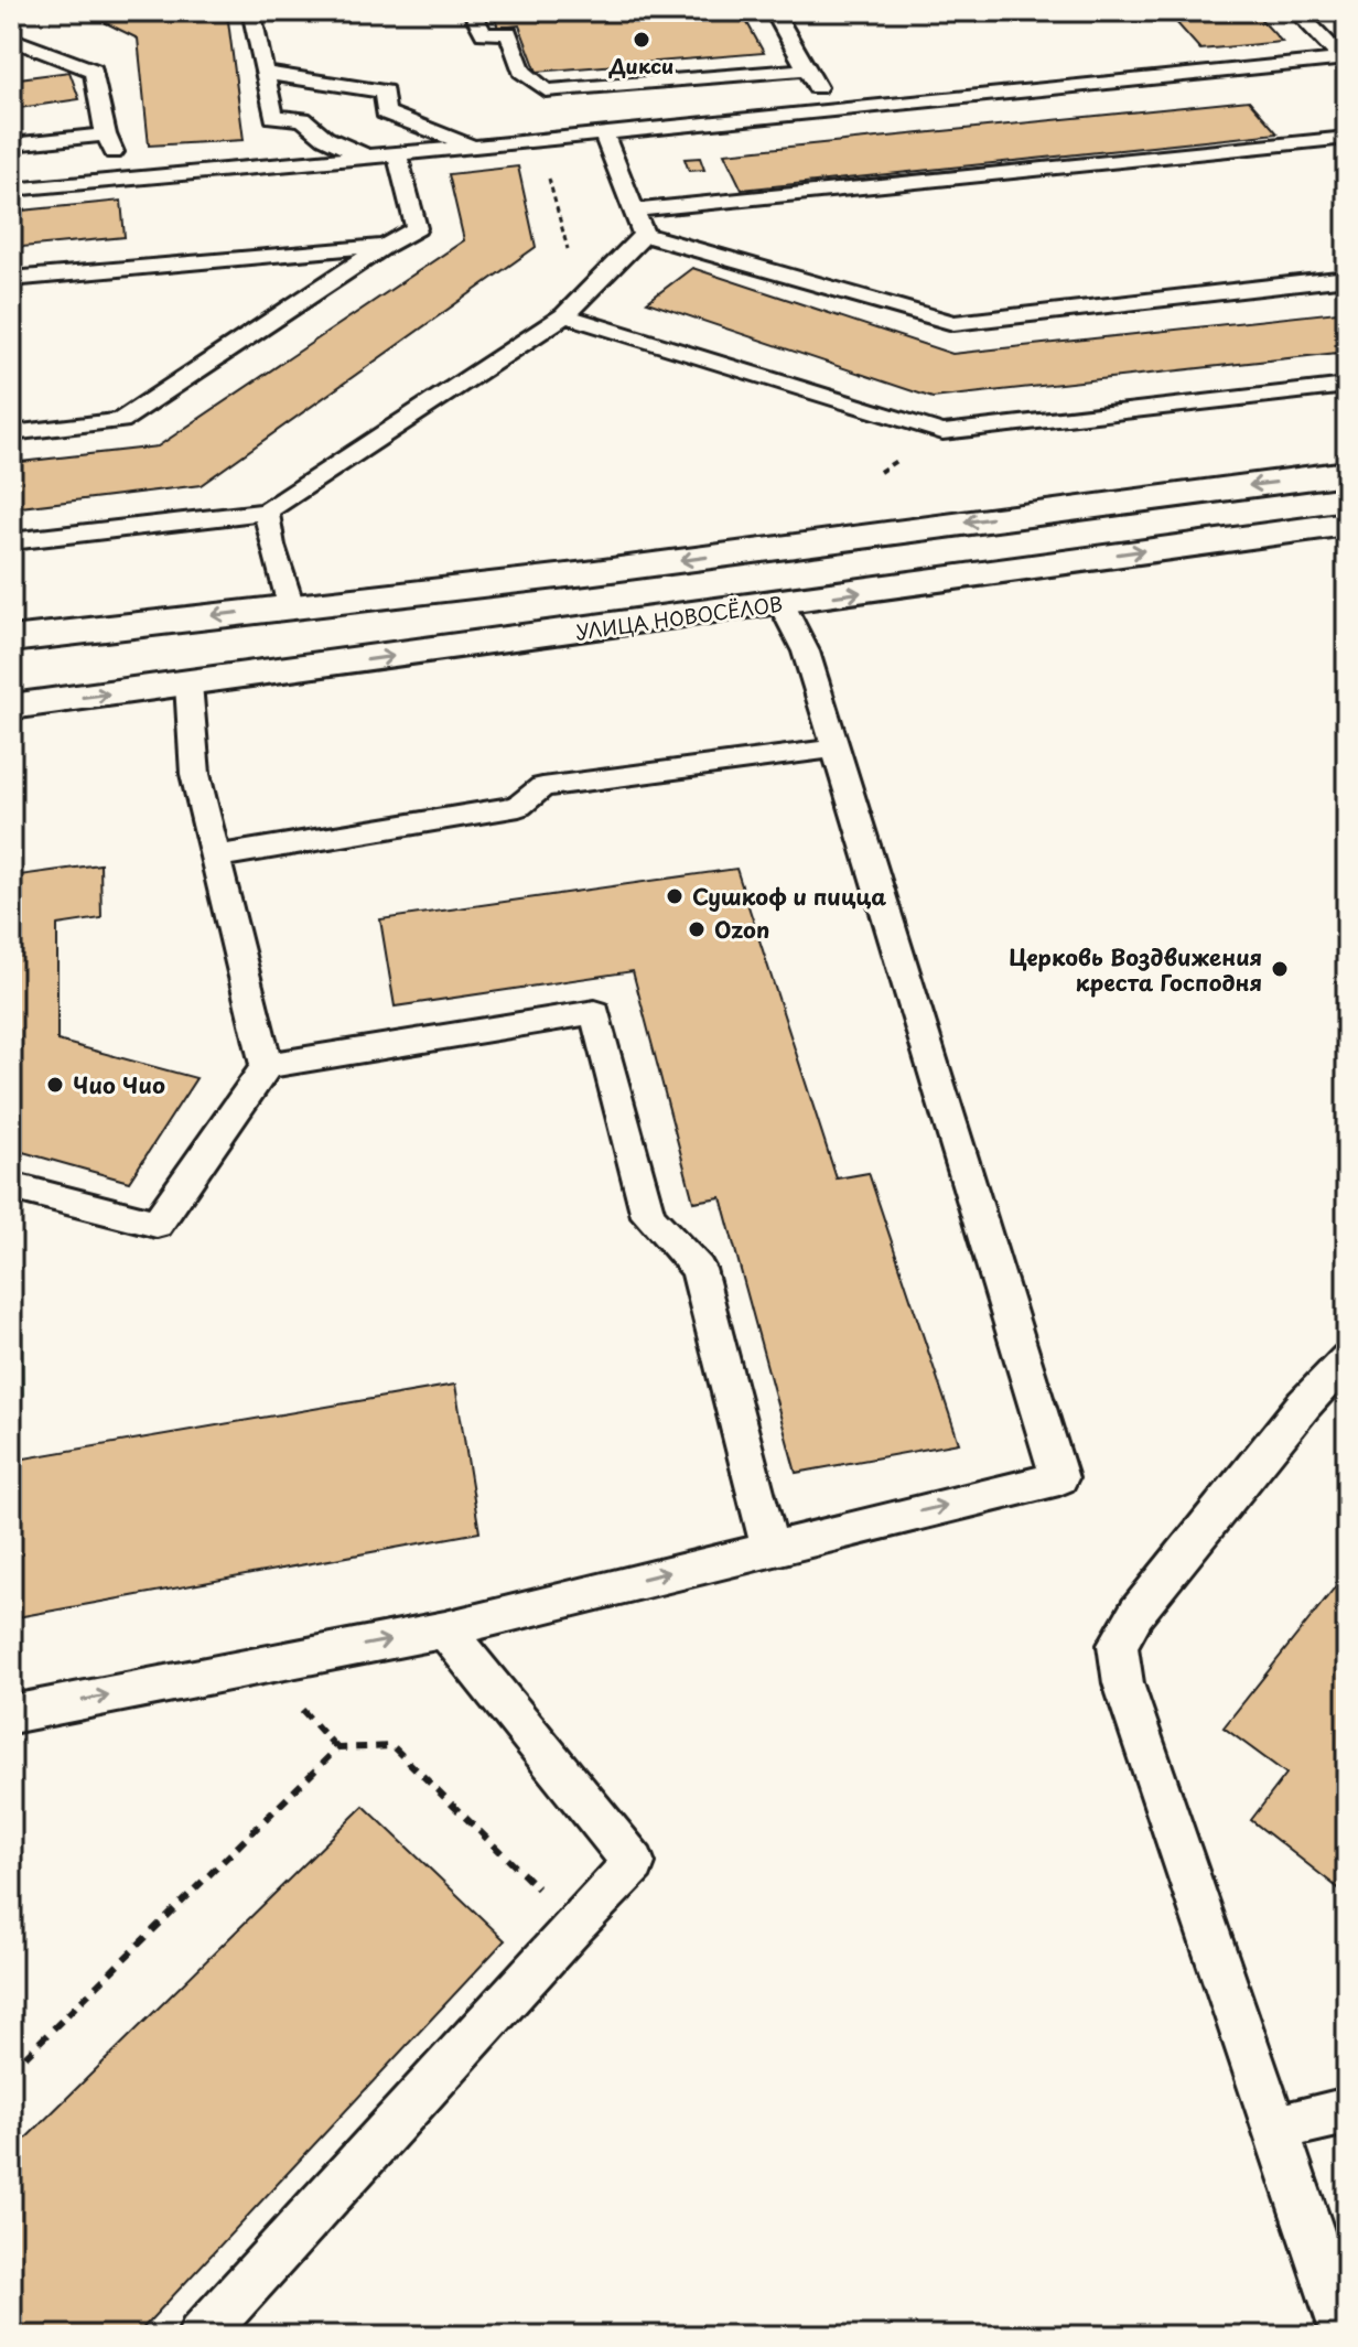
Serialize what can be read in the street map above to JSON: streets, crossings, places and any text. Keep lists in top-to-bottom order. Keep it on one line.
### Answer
{"streets":{"main road":["УЛИЦА НОВОСЁЛОВ"]},"places":["Дикси","Сушкоф и пицца","Ozon","Церковь Воздвижения креста Господня","Чио Чио"]}
